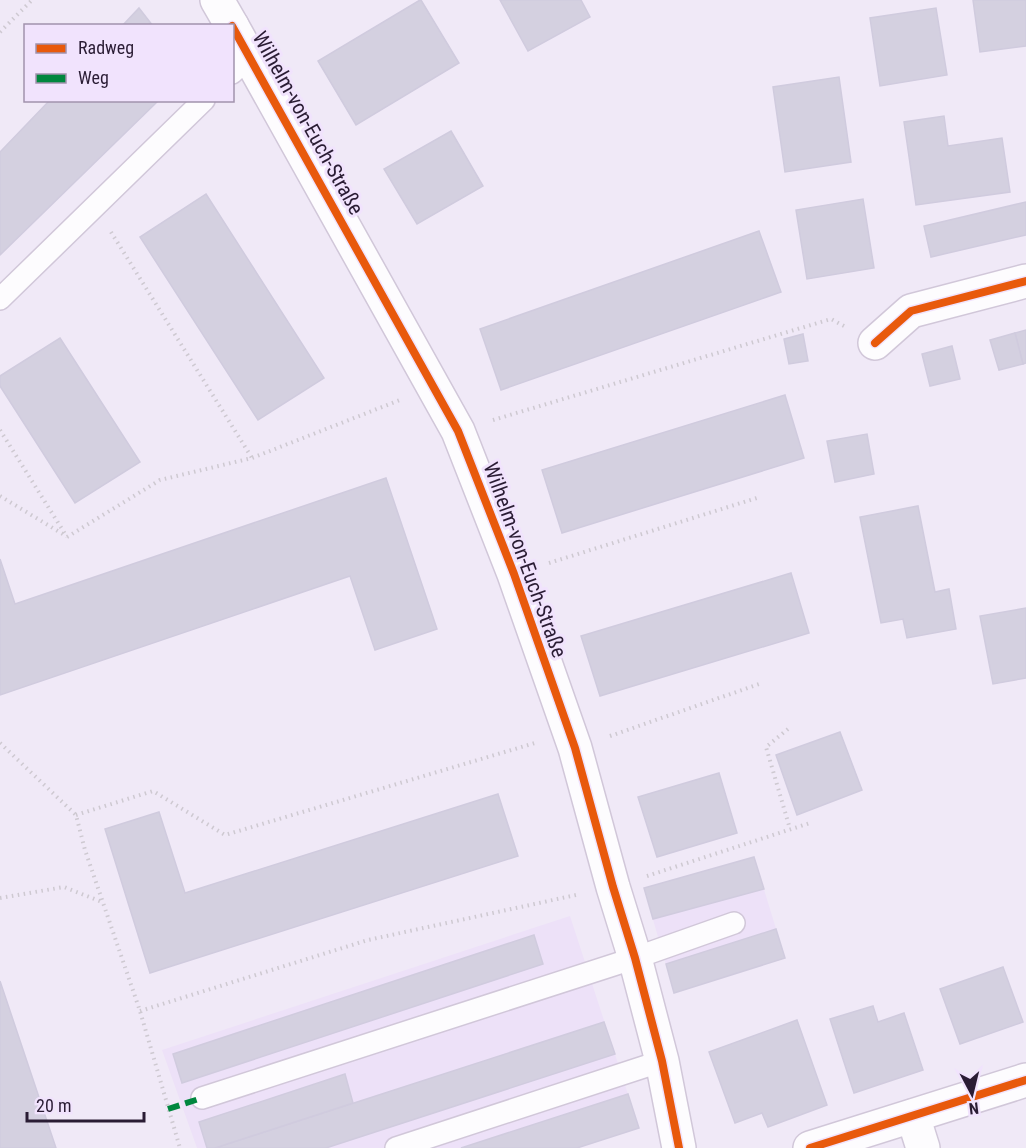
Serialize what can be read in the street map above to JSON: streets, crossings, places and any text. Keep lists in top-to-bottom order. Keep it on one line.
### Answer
{"streets":{"street":["Wilhelm-von-Euch-Straße"]},"legend":["Radweg","Weg"],"scale_bar":"20 m","north":"bottom"}
